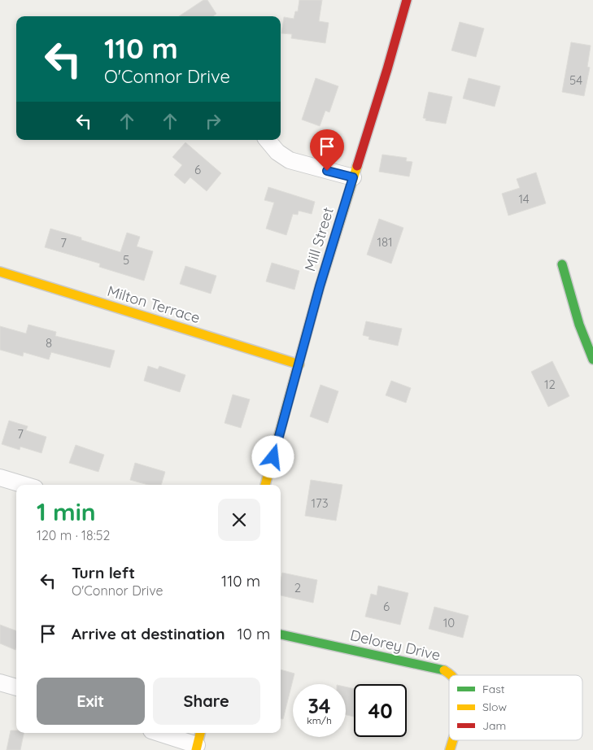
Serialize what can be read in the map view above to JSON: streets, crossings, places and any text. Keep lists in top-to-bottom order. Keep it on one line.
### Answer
{"streets":{"street":["Mill Street","Milton Terrace","Delorey Drive"]},"crossings":[["Mill Street","Milton Terrace"]],"house_numbers":["54","6","14","181","7","5","8","12","7","173","2","6","10"],"legend":["Fast","Slow","Jam"],"page":{"turn":["110 m","O'Connor Drive"],"heading":["1 min","120 m · 18:52"],"list":[{"name":"Turn left","note":"O'Connor Drive","value":"110 m"},{"name":"Arrive at destination","value":"10 m"}],"buttons":["Exit","Share"],"speed":"34 km/h","limit":"40"}}
